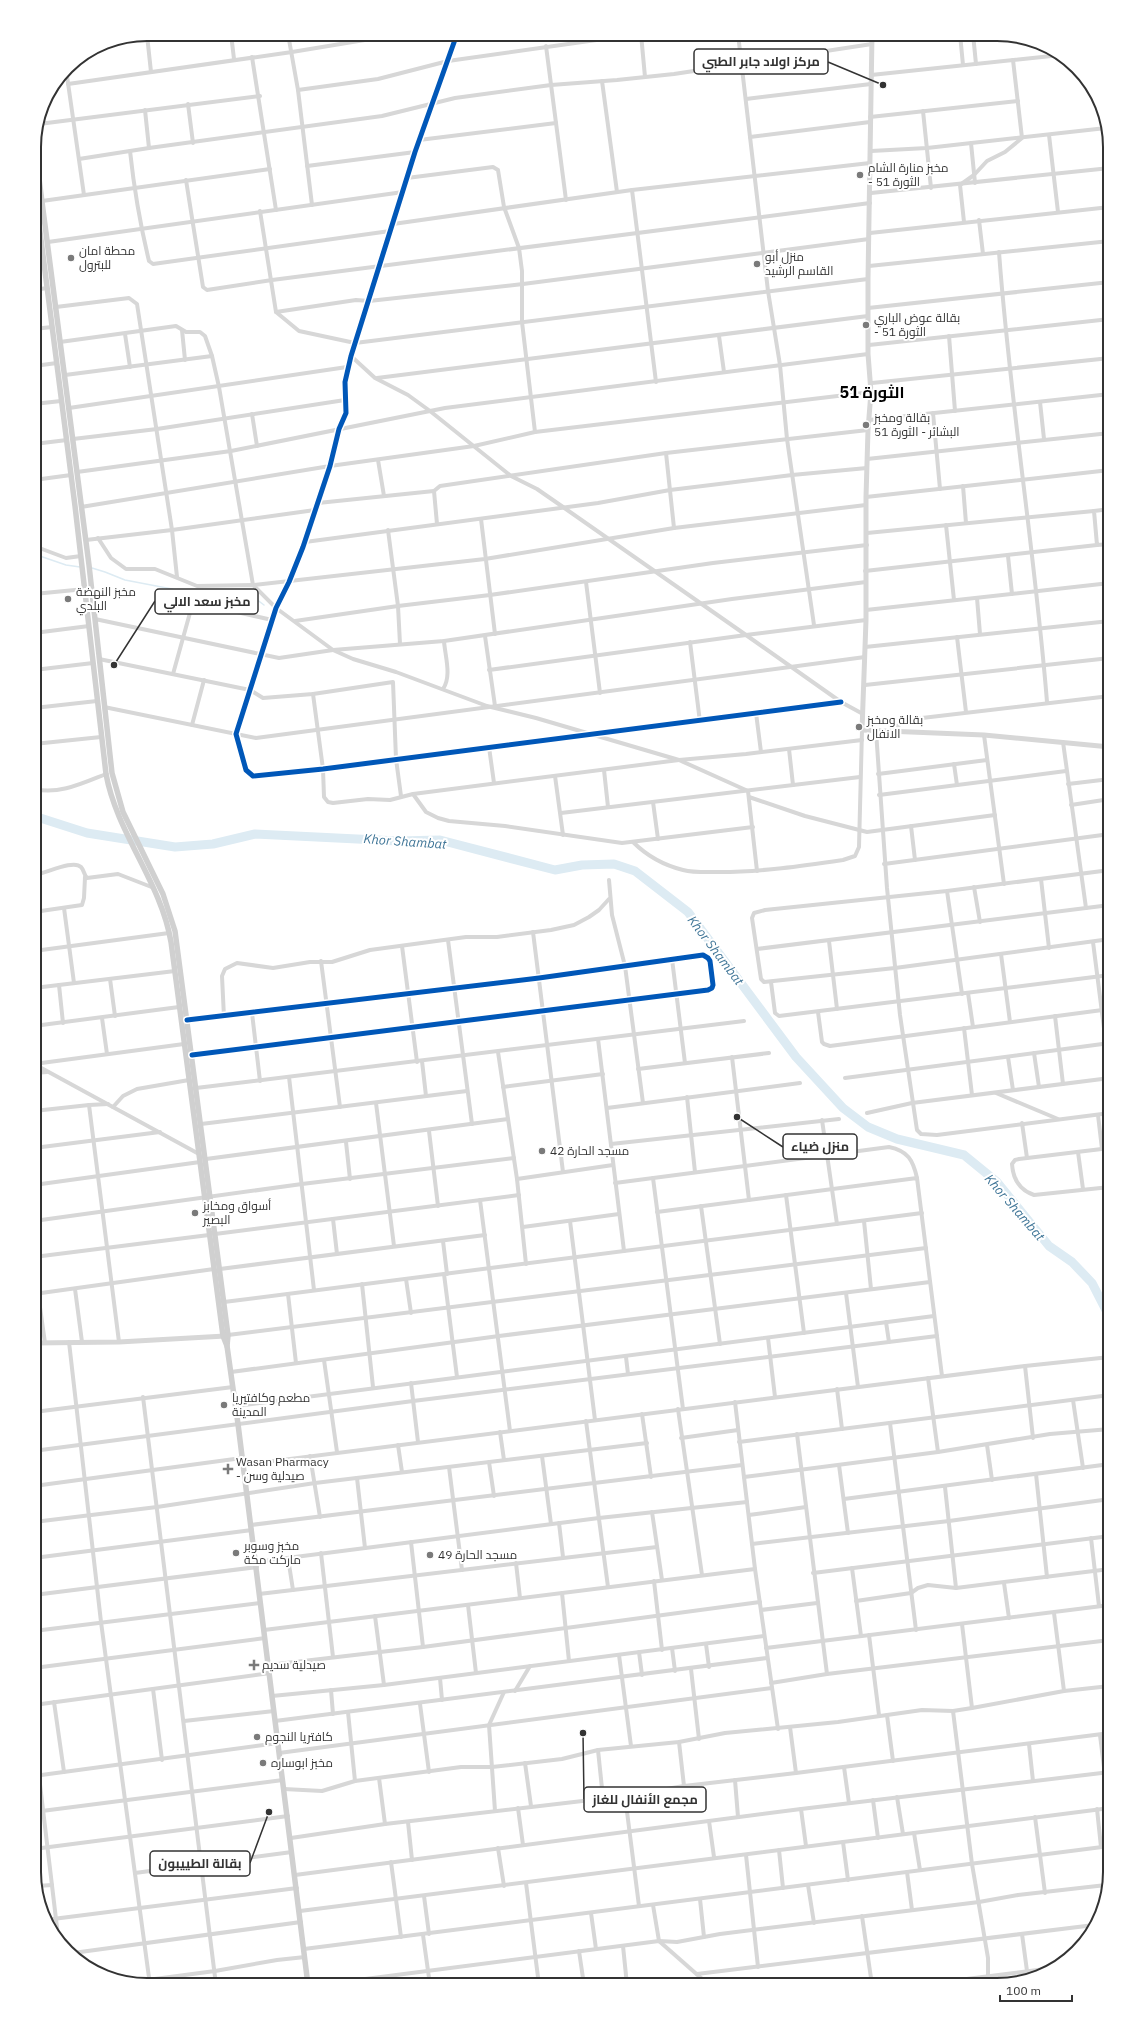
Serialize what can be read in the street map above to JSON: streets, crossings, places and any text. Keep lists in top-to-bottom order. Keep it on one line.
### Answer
{"districts":["الثورة 51"],"water":["Khor Shambat"],"places":{"other":["مركز اولاد جابر الطبي","مخبز منارة الشام - الثورة 51","محطة امان للبترول","منزل أبو القاسم الرشيد","بقالة عوض الباري - الثورة 51","بقالة ومخبز البشائر - الثورة 51","مخبز النهضة البلدي","مخبز سعد الالي","بقالة ومخبز الانفال","منزل ضياء","مسجد الحارة 42","أسواق ومخابز البصير","مطعم وكافتيريا المدينة","مخبز وسوبر ماركت مكة","مسجد الحارة 49","مجمع الأنفال للغاز","كافتريا النجوم","مخبز ابوساره","بقالة الطييبون"],"health":["Wasan Pharmacy - صيدلية وسن","صيدلية سديم"]},"scale_bar":"100 m"}
